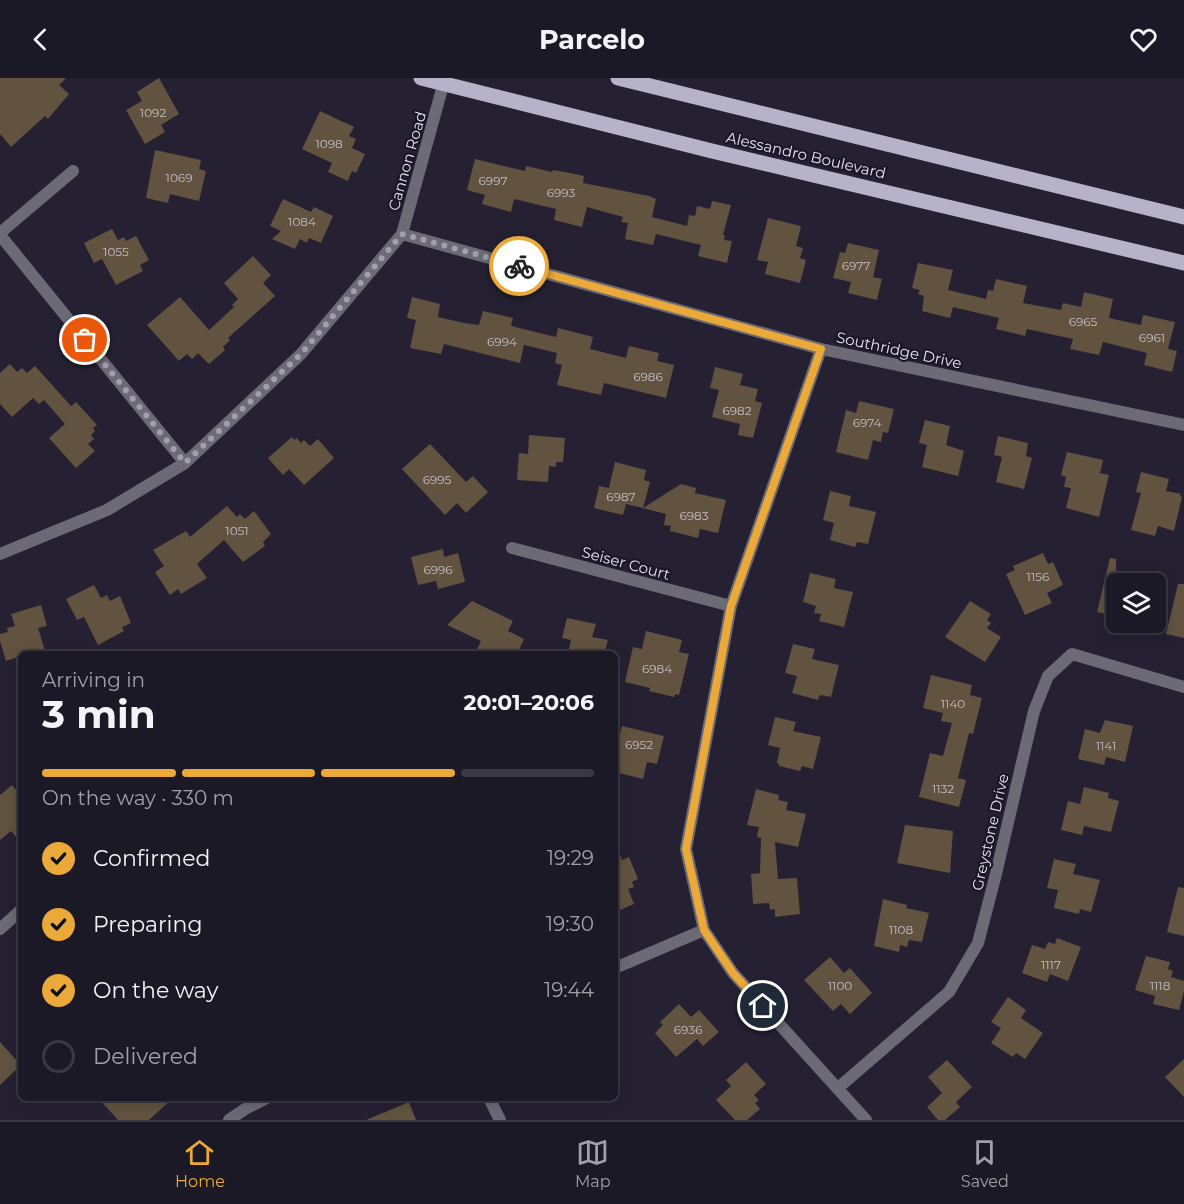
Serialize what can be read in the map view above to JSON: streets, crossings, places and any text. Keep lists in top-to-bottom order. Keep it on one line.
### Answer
{"streets":{"main road":["Alessandro Boulevard"],"street":["Cannon Road","Southridge Drive","Seiser Court","Greystone Drive"]},"crossings":[["Alessandro Boulevard","Cannon Road"],["Cannon Road","Southridge Drive"]],"house_numbers":["1092","1098","1069","6997","6993","1084","1055","6977","6965","6961","6994","6986","6982","6974","6995","6987","6983","1051","6996","1156","6984","1140","6952","1141","1132","1108","1117","1100","1118","6936"],"page":{"header":"Parcelo","heading":["3 min","Arriving in","20:01–20:06"],"bar":"On the way · 330 m","list":[["Confirmed","19:29"],["Preparing","19:30"],["On the way","19:44"],"Delivered"],"tabs":["Home","Map","Saved"]}}
